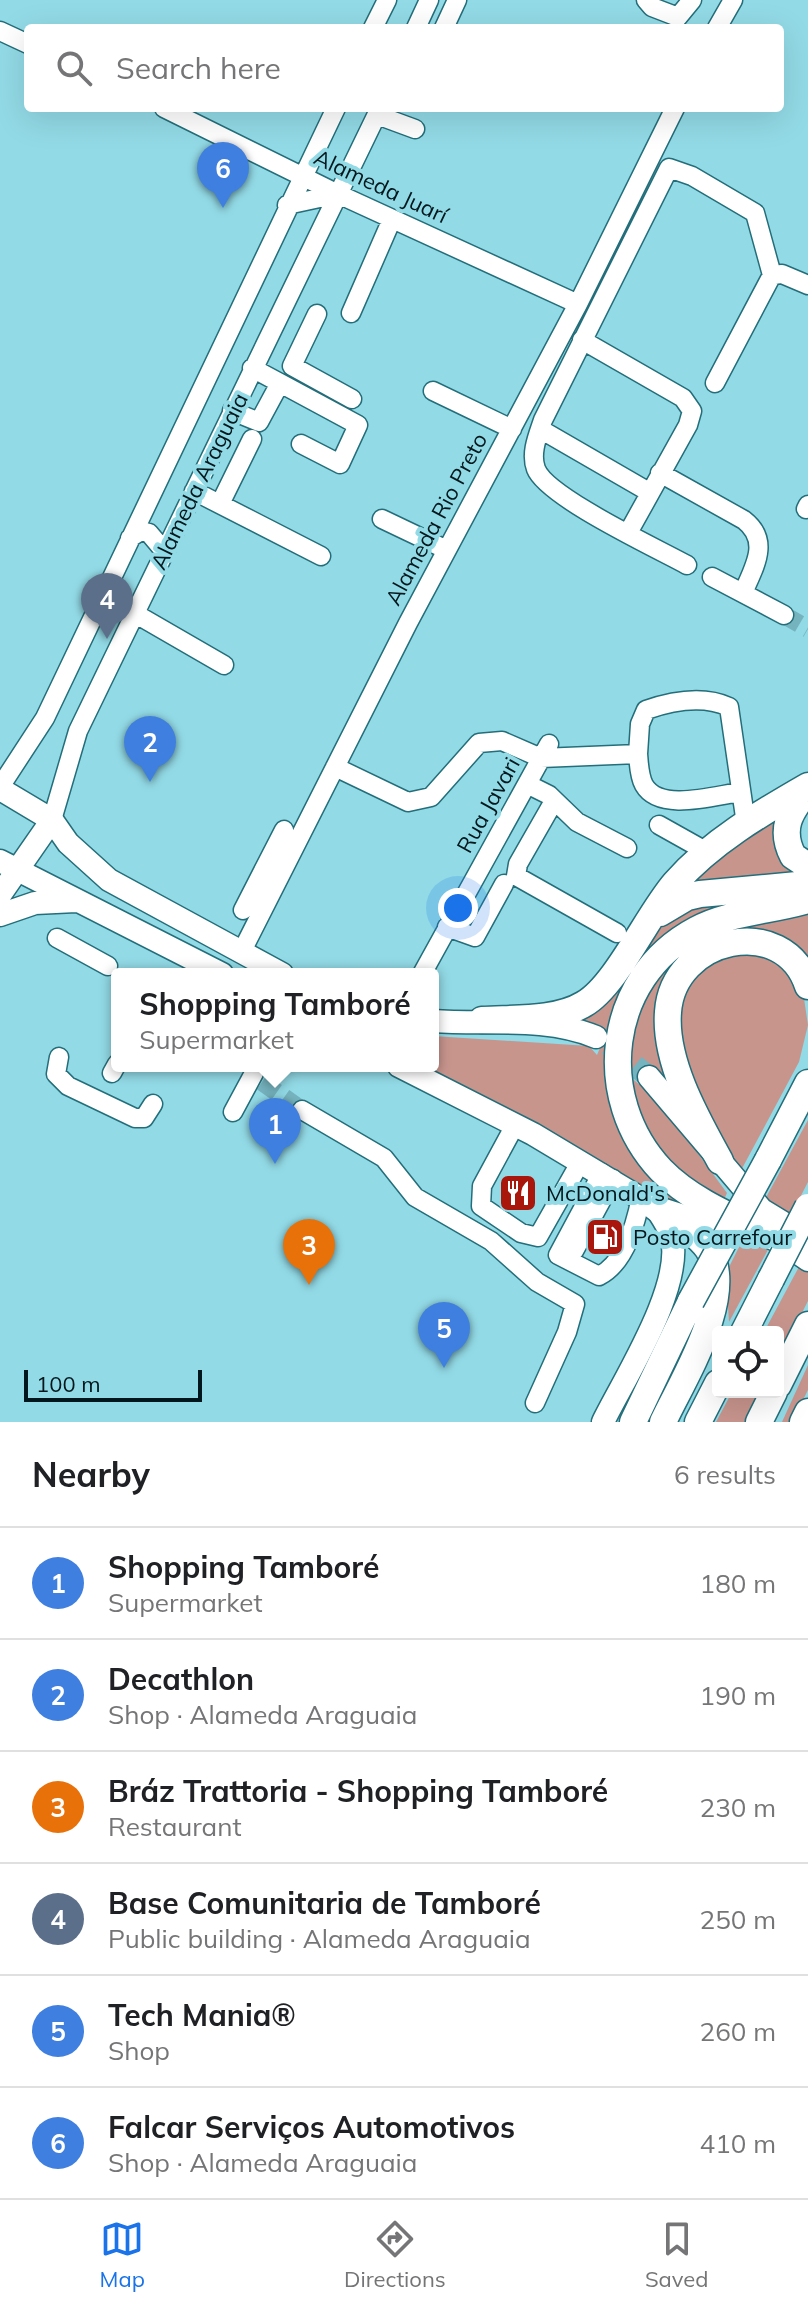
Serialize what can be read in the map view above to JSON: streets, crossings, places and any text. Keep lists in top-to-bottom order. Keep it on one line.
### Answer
{"streets":{"main road":["Alameda Araguaia"],"street":["Alameda Juarí","Alameda Rio Preto","Rua Javari"]},"crossings":[["Alameda Juarí","Alameda Araguaia"],["Alameda Juarí","Alameda Rio Preto"]],"places":{"restaurant":["McDonald's"],"fuel station":["Posto Carrefour"]},"scale_bar":"100 m","page":{"search":"Search here","pins":["6","4","2","1","3","5"],"popup":["Shopping Tamboré","Supermarket"],"scale":"100 m","heading":["Nearby","6 results"],"list":[{"mark":"1","name":"Shopping Tamboré","note":"Supermarket","value":"180 m"},{"mark":"2","name":"Decathlon","note":"Shop · Alameda Araguaia","value":"190 m"},{"mark":"3","name":"Bráz Trattoria - Shopping Tamboré","note":"Restaurant","value":"230 m"},{"mark":"4","name":"Base Comunitaria de Tamboré","note":"Public building · Alameda Araguaia","value":"250 m"},{"mark":"5","name":"Tech Mania®","note":"Shop","value":"260 m"},{"mark":"6","name":"Falcar Serviços Automotivos","note":"Shop · Alameda Araguaia","value":"410 m"}],"nav":["Map","Directions","Saved"]}}
